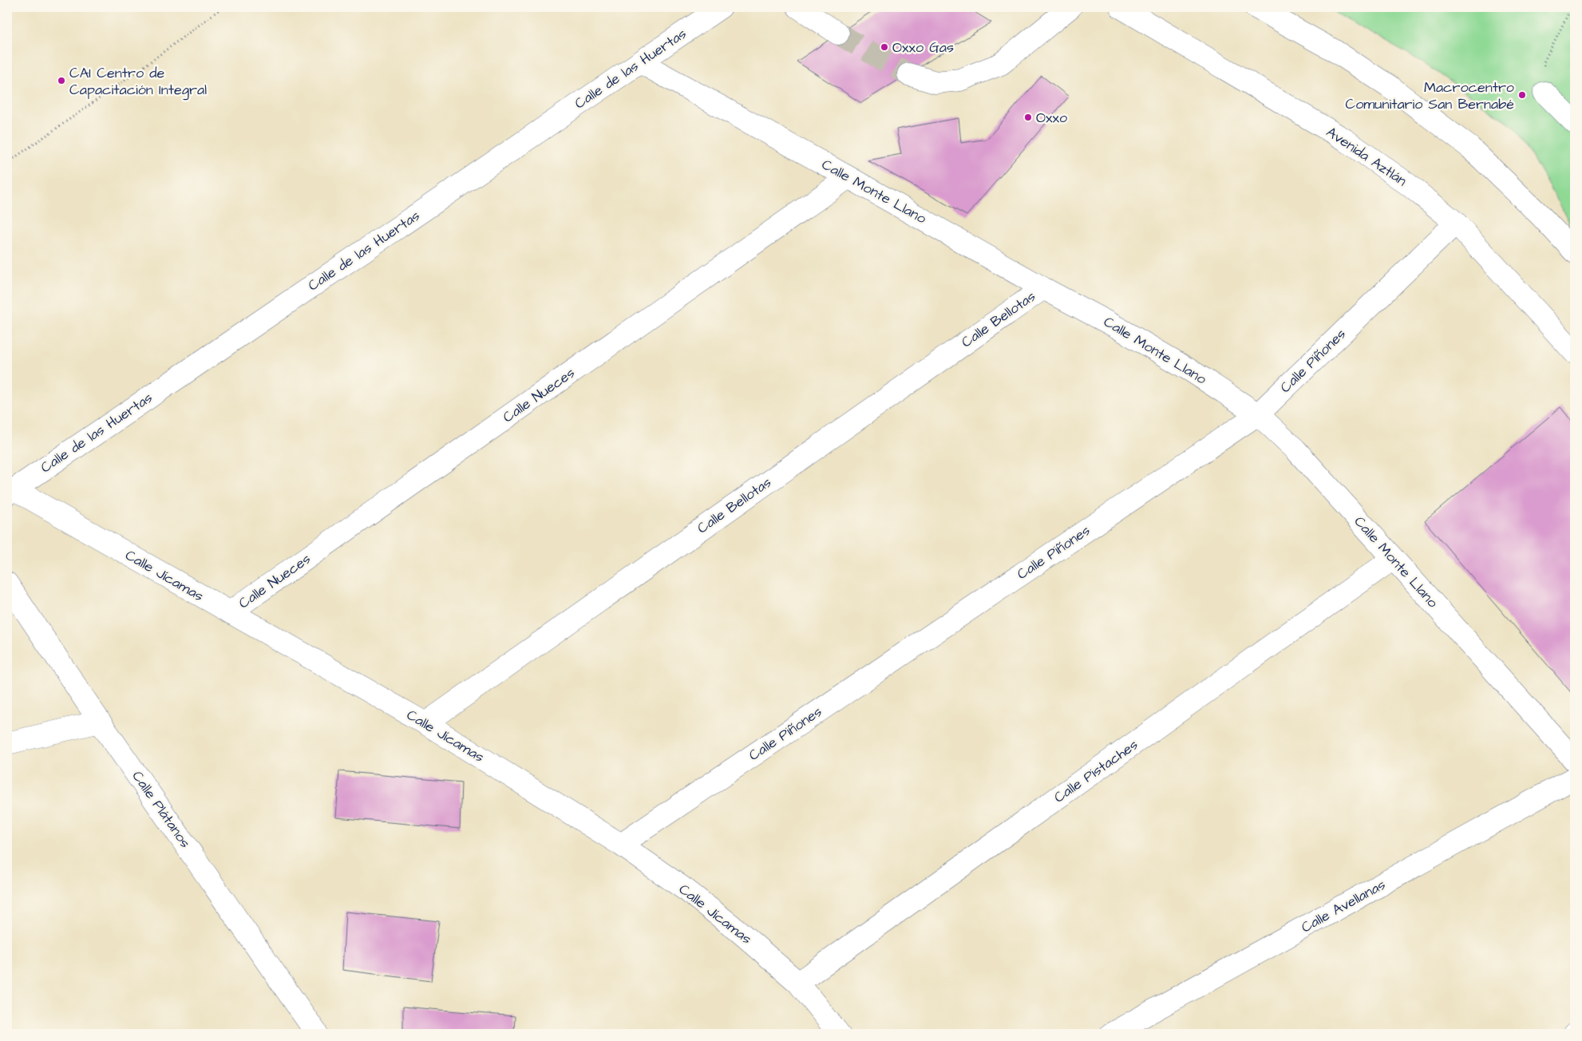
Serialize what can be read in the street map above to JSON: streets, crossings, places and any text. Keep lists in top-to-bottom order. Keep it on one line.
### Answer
{"streets":{"street":["Calle de las Huertas","Avenida Aztlán","Calle Monte Llano","Calle Bellotas","Calle Piñones","Calle Nueces","Calle Jícamas","Calle Pistaches","Calle Plátanos","Calle Avellanas"]},"crossings":[["Calle de las Huertas","Calle Monte Llano"],["Calle de las Huertas","Calle Jícamas"],["Avenida Aztlán","Calle Piñones"],["Calle Monte Llano","Calle Bellotas"],["Calle Monte Llano","Calle Piñones"],["Calle Monte Llano","Calle Nueces"],["Calle Monte Llano","Calle Pistaches"],["Calle Bellotas","Calle Jícamas"],["Calle Piñones","Calle Jícamas"],["Calle Nueces","Calle Jícamas"],["Calle Jícamas","Calle Pistaches"]],"places":["Oxxo Gas","CAI Centro de Capacitación Integral","Macrocentro Comunitario San Bernabé","Oxxo"]}
